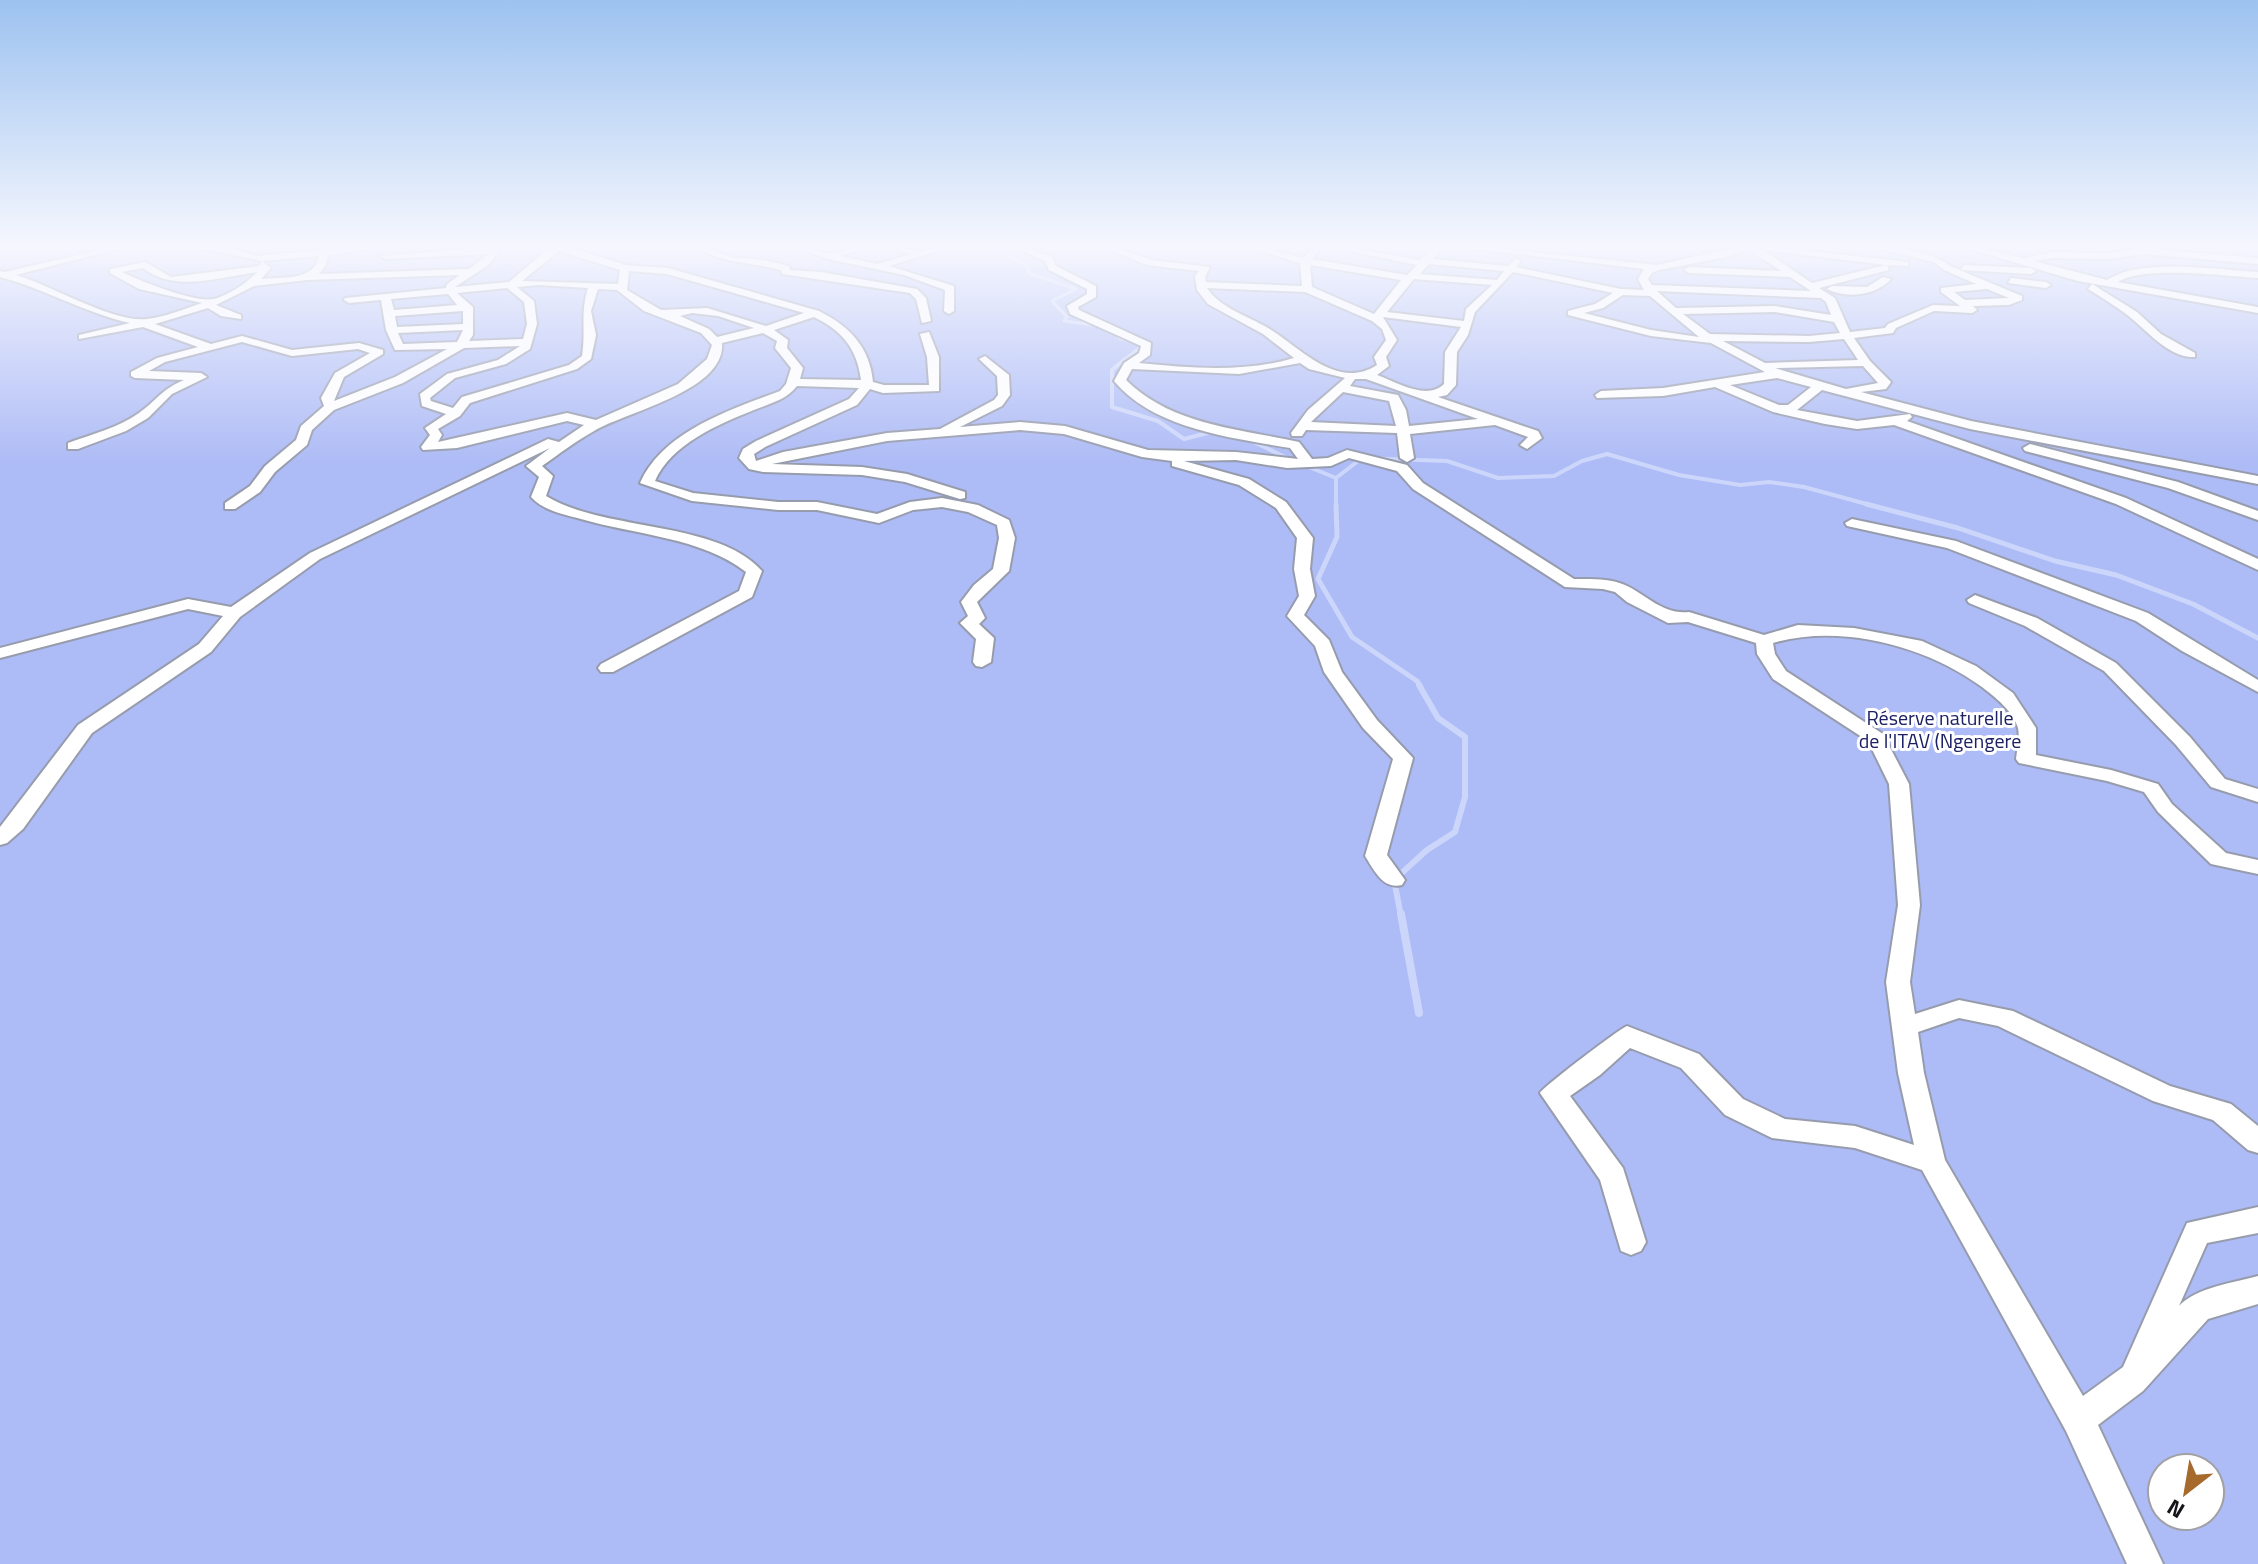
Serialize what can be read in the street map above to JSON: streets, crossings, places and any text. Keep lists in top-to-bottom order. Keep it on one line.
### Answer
{"parks":["Réserve naturelle de l'ITAV (Ngengere"],"north":"bottom left"}
